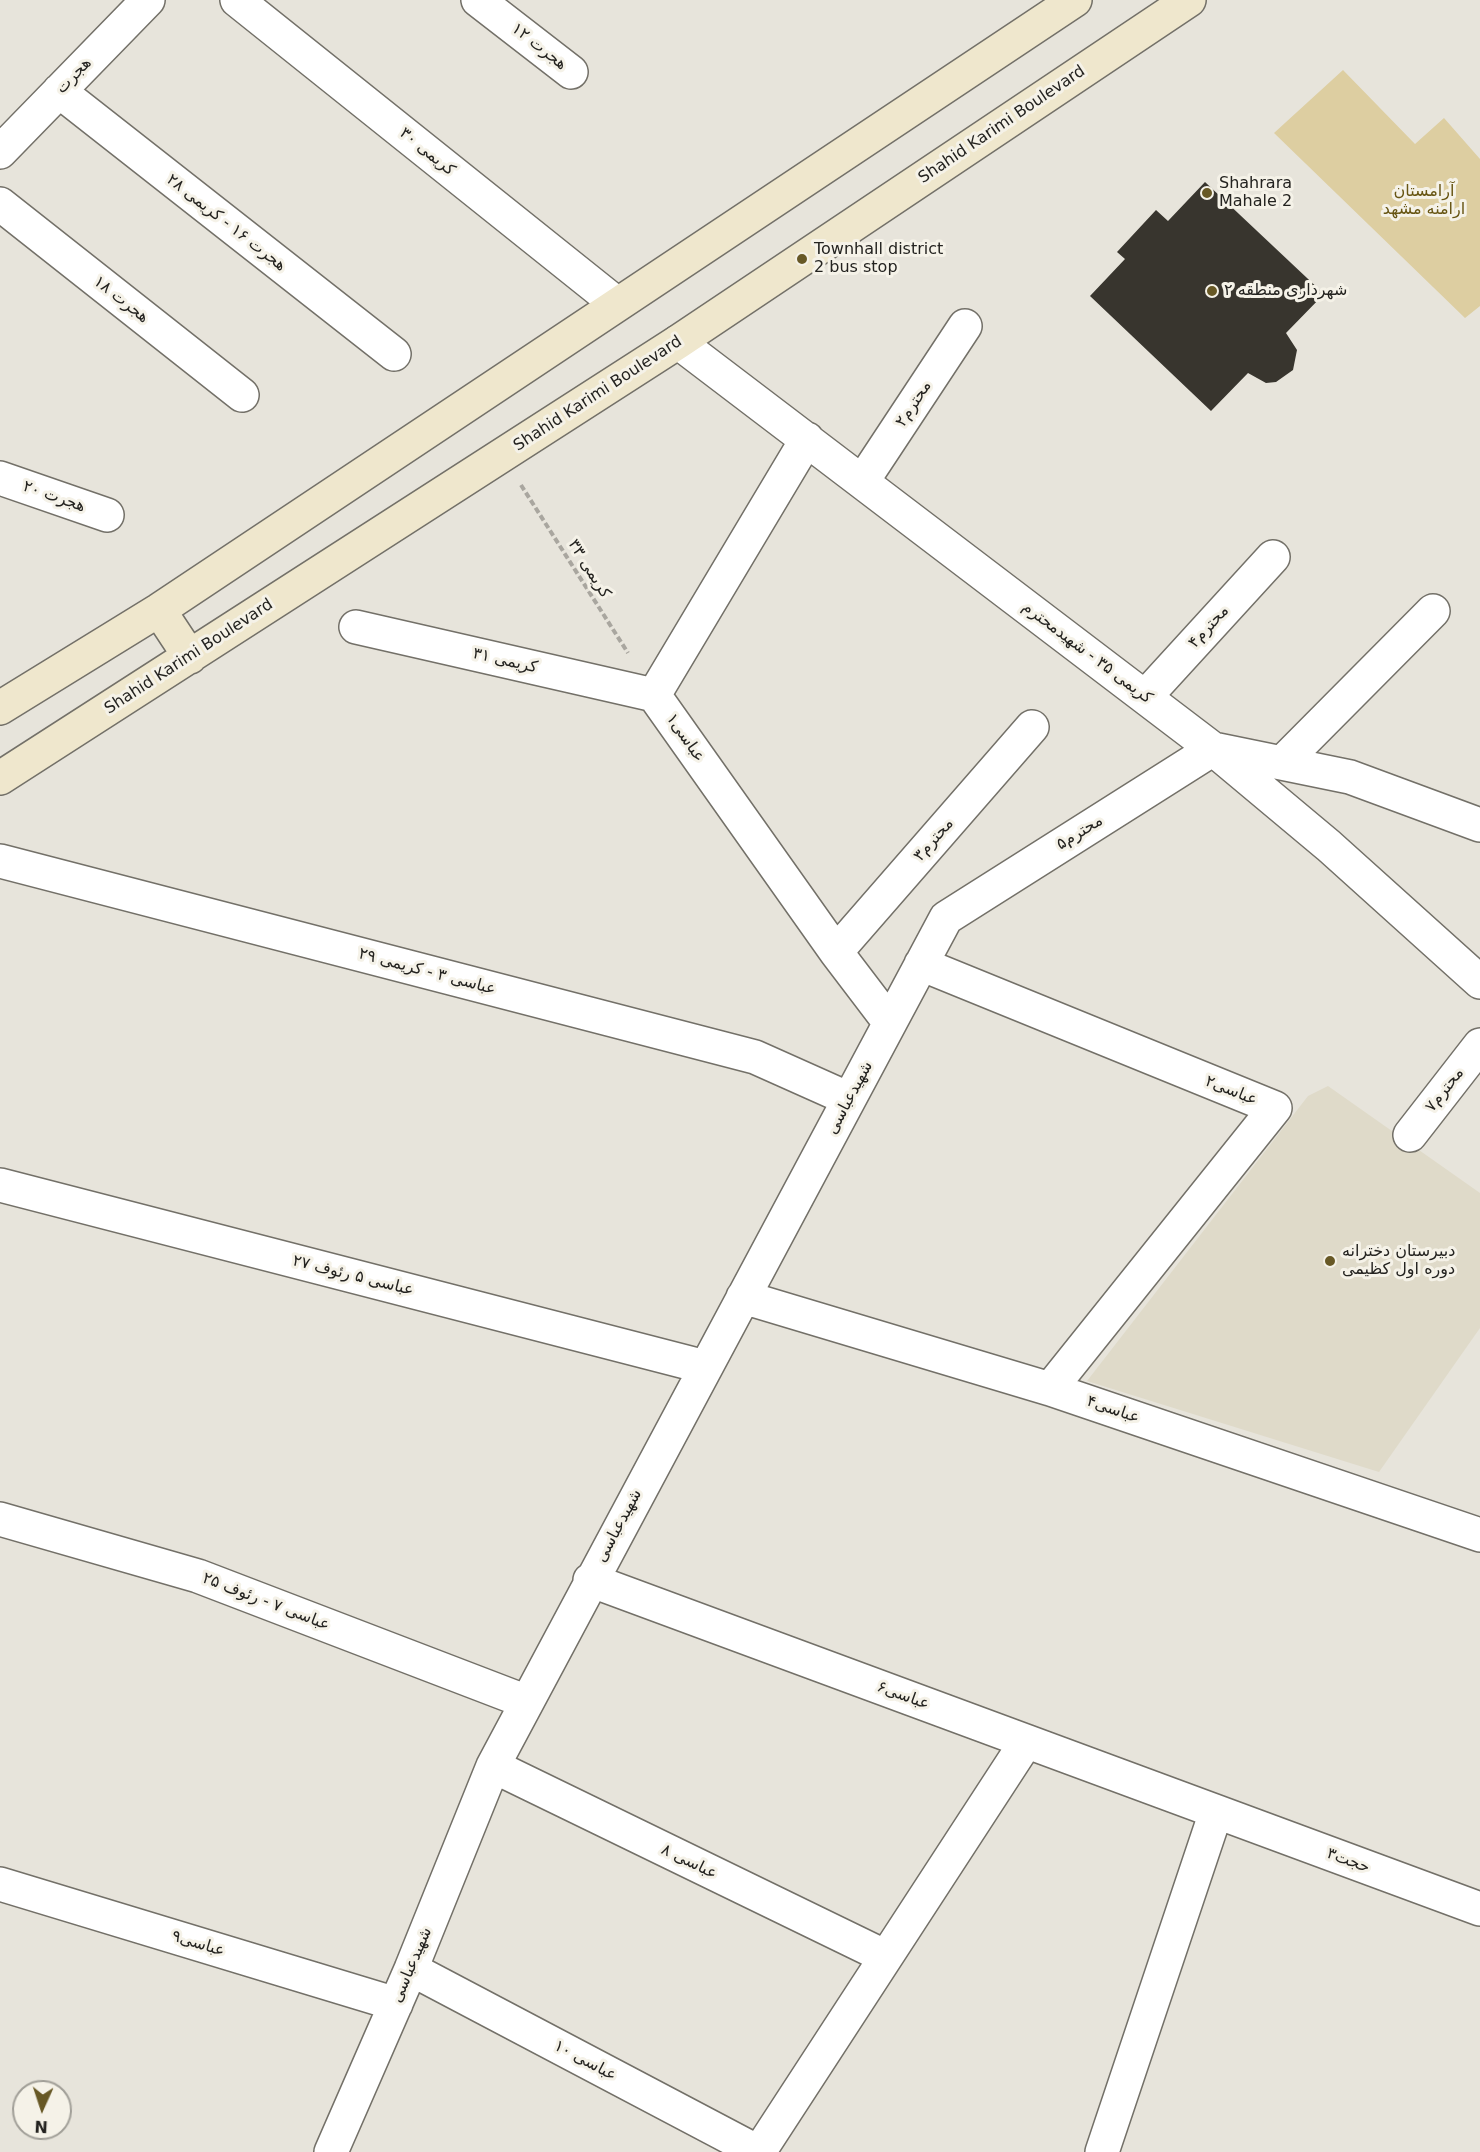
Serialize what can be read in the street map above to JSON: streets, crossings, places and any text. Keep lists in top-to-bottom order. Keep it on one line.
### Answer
{"streets":{"main road":["Shahid Karimi Boulevard"],"street":["هجرت ۱۲","هجرت","کریمی ۳۰","هجرت ۱۶ - کریمی ۲۸","هجرت ۱۸","محترم۲","هجرت ۲۰","محترم۴","کریمی ۳۵ - شهیدمحترم","کریمی ۳۱","عباسی۱","محترم۵","محترم۳","عباسی ۳ - کریمی ۲۹","محترم۷","عباسی۲","شهیدعباسی","عباسی ۵ رئوف ۲۷","عباسی۴","عباسی ۷ - رئوف ۲۵","عباسی۶","حجت۳","عباسی ۸","عباسی۹","عباسی ۱۰"],"path":["کریمی ۳۳"]},"crossings":[["هجرت","هجرت ۱۶ - کریمی ۲۸"],["Shahid Karimi Boulevard","کریمی ۳۳"],["Shahid Karimi Boulevard","کریمی ۳۵ - شهیدمحترم"],["محترم۲","کریمی ۳۵ - شهیدمحترم"],["کریمی ۳۳","کریمی ۳۱"],["کریمی ۳۳","عباسی۱"],["محترم۴","کریمی ۳۵ - شهیدمحترم"],["کریمی ۳۵ - شهیدمحترم","محترم۵"],["کریمی ۳۱","عباسی۱"],["عباسی۱","محترم۳"],["عباسی۱","شهیدعباسی"],["محترم۵","شهیدعباسی"],["عباسی ۳ - کریمی ۲۹","شهیدعباسی"],["عباسی۲","شهیدعباسی"],["عباسی۲","عباسی۴"],["شهیدعباسی","عباسی ۵ رئوف ۲۷"],["شهیدعباسی","عباسی۴"],["شهیدعباسی","عباسی ۷ - رئوف ۲۵"],["شهیدعباسی","عباسی۶"],["شهیدعباسی","عباسی ۸"],["شهیدعباسی","عباسی۹"],["شهیدعباسی","عباسی ۱۰"],["عباسی۶","حجت۳"]],"parks":["آرامستان ارامنه مشهد"],"places":["Shahrara Mahale 2","Townhall district 2 bus stop","شهرداری منطقه ۲","دبیرستان دخترانه دوره اول کظیمی"],"north":"bottom"}
